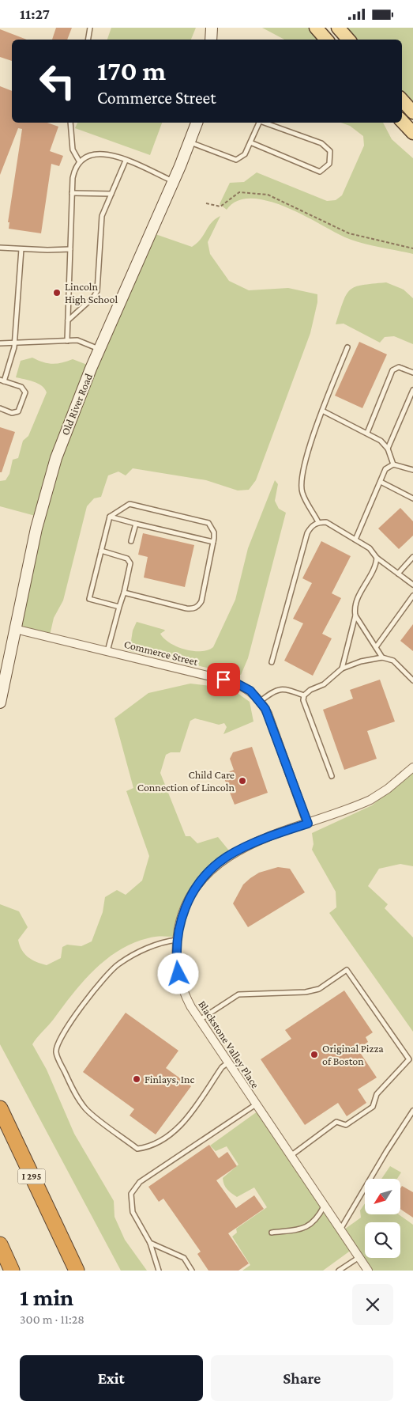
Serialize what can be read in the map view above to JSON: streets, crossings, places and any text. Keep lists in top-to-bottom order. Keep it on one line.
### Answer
{"streets":{"highway":["I 295"],"main road":["Old River Road"],"street":["Commerce Street","Blackstone Valley Place"]},"crossings":[["Old River Road","Commerce Street"],["Commerce Street","Blackstone Valley Place"]],"places":["Lincoln High School","Child Care Connection of Lincoln","Original Pizza of Boston","Finlays, Inc"],"north":"bottom left","page":{"status":"11:27","turn":["170 m","Commerce Street"],"heading":["1 min","300 m · 11:28"],"buttons":["Exit","Share"]}}
